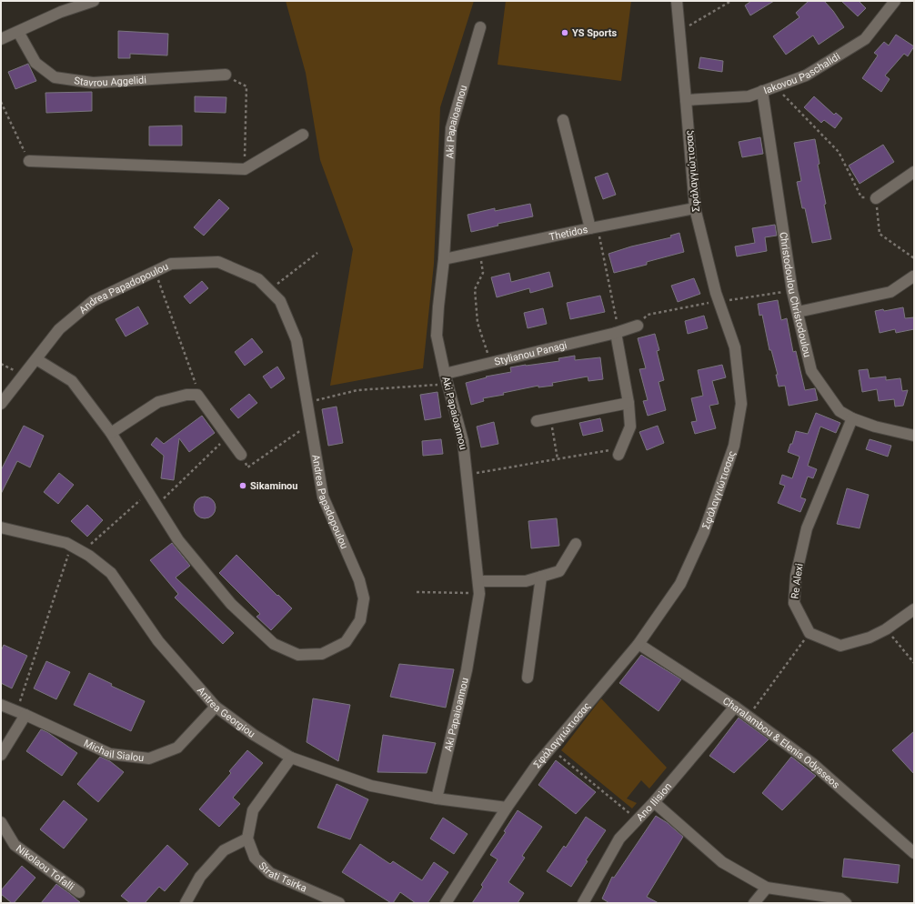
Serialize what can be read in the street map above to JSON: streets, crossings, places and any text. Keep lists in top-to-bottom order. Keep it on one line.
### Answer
{"streets":{"street":["Iakovou Paschalidi","Stavrou Aggelidi","Aki Papaioannou","Σφάλαγγιώτισσας","Thetidos","Andrea Papadopoulou","Christodoulou Christodoulou","Stylianou Panagi","Re Alexi","Antrea Georgiou","Charalambou & Elenis Odysseos","Michail Sialou","Ano Ilision","Nikolaou Tofalli","Strati Tsirka"]},"crossings":[["Iakovou Paschalidi","Σφάλαγγιώτισσας"],["Iakovou Paschalidi","Christodoulou Christodoulou"],["Aki Papaioannou","Thetidos"],["Aki Papaioannou","Stylianou Panagi"],["Aki Papaioannou","Antrea Georgiou"],["Σφάλαγγιώτισσας","Thetidos"],["Σφάλαγγιώτισσας","Antrea Georgiou"],["Σφάλαγγιώτισσας","Charalambou & Elenis Odysseos"],["Christodoulou Christodoulou","Re Alexi"],["Antrea Georgiou","Michail Sialou"],["Charalambou & Elenis Odysseos","Ano Ilision"]],"places":["YS Sports","Sikaminou"]}
